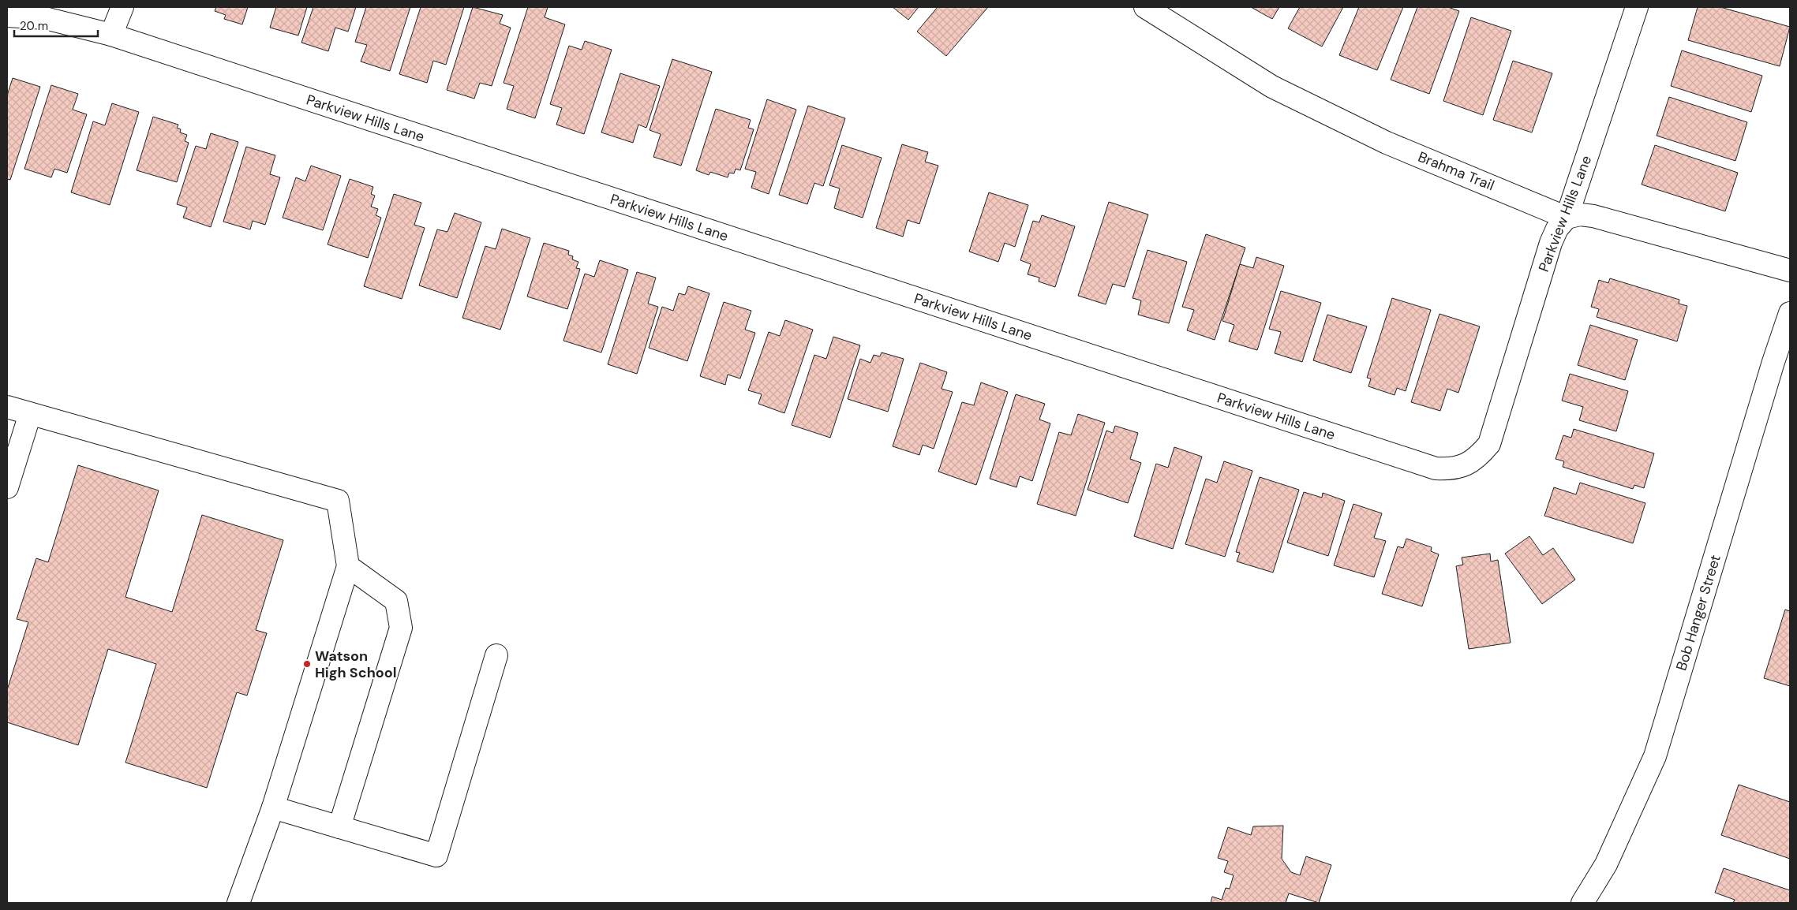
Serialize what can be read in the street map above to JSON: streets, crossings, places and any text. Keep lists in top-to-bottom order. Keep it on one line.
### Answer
{"streets":{"street":["Parkview Hills Lane","Brahma Trail","Bob Hanger Street"]},"crossings":[["Parkview Hills Lane","Brahma Trail"]],"places":["Watson High School"],"scale_bar":"20 m"}
